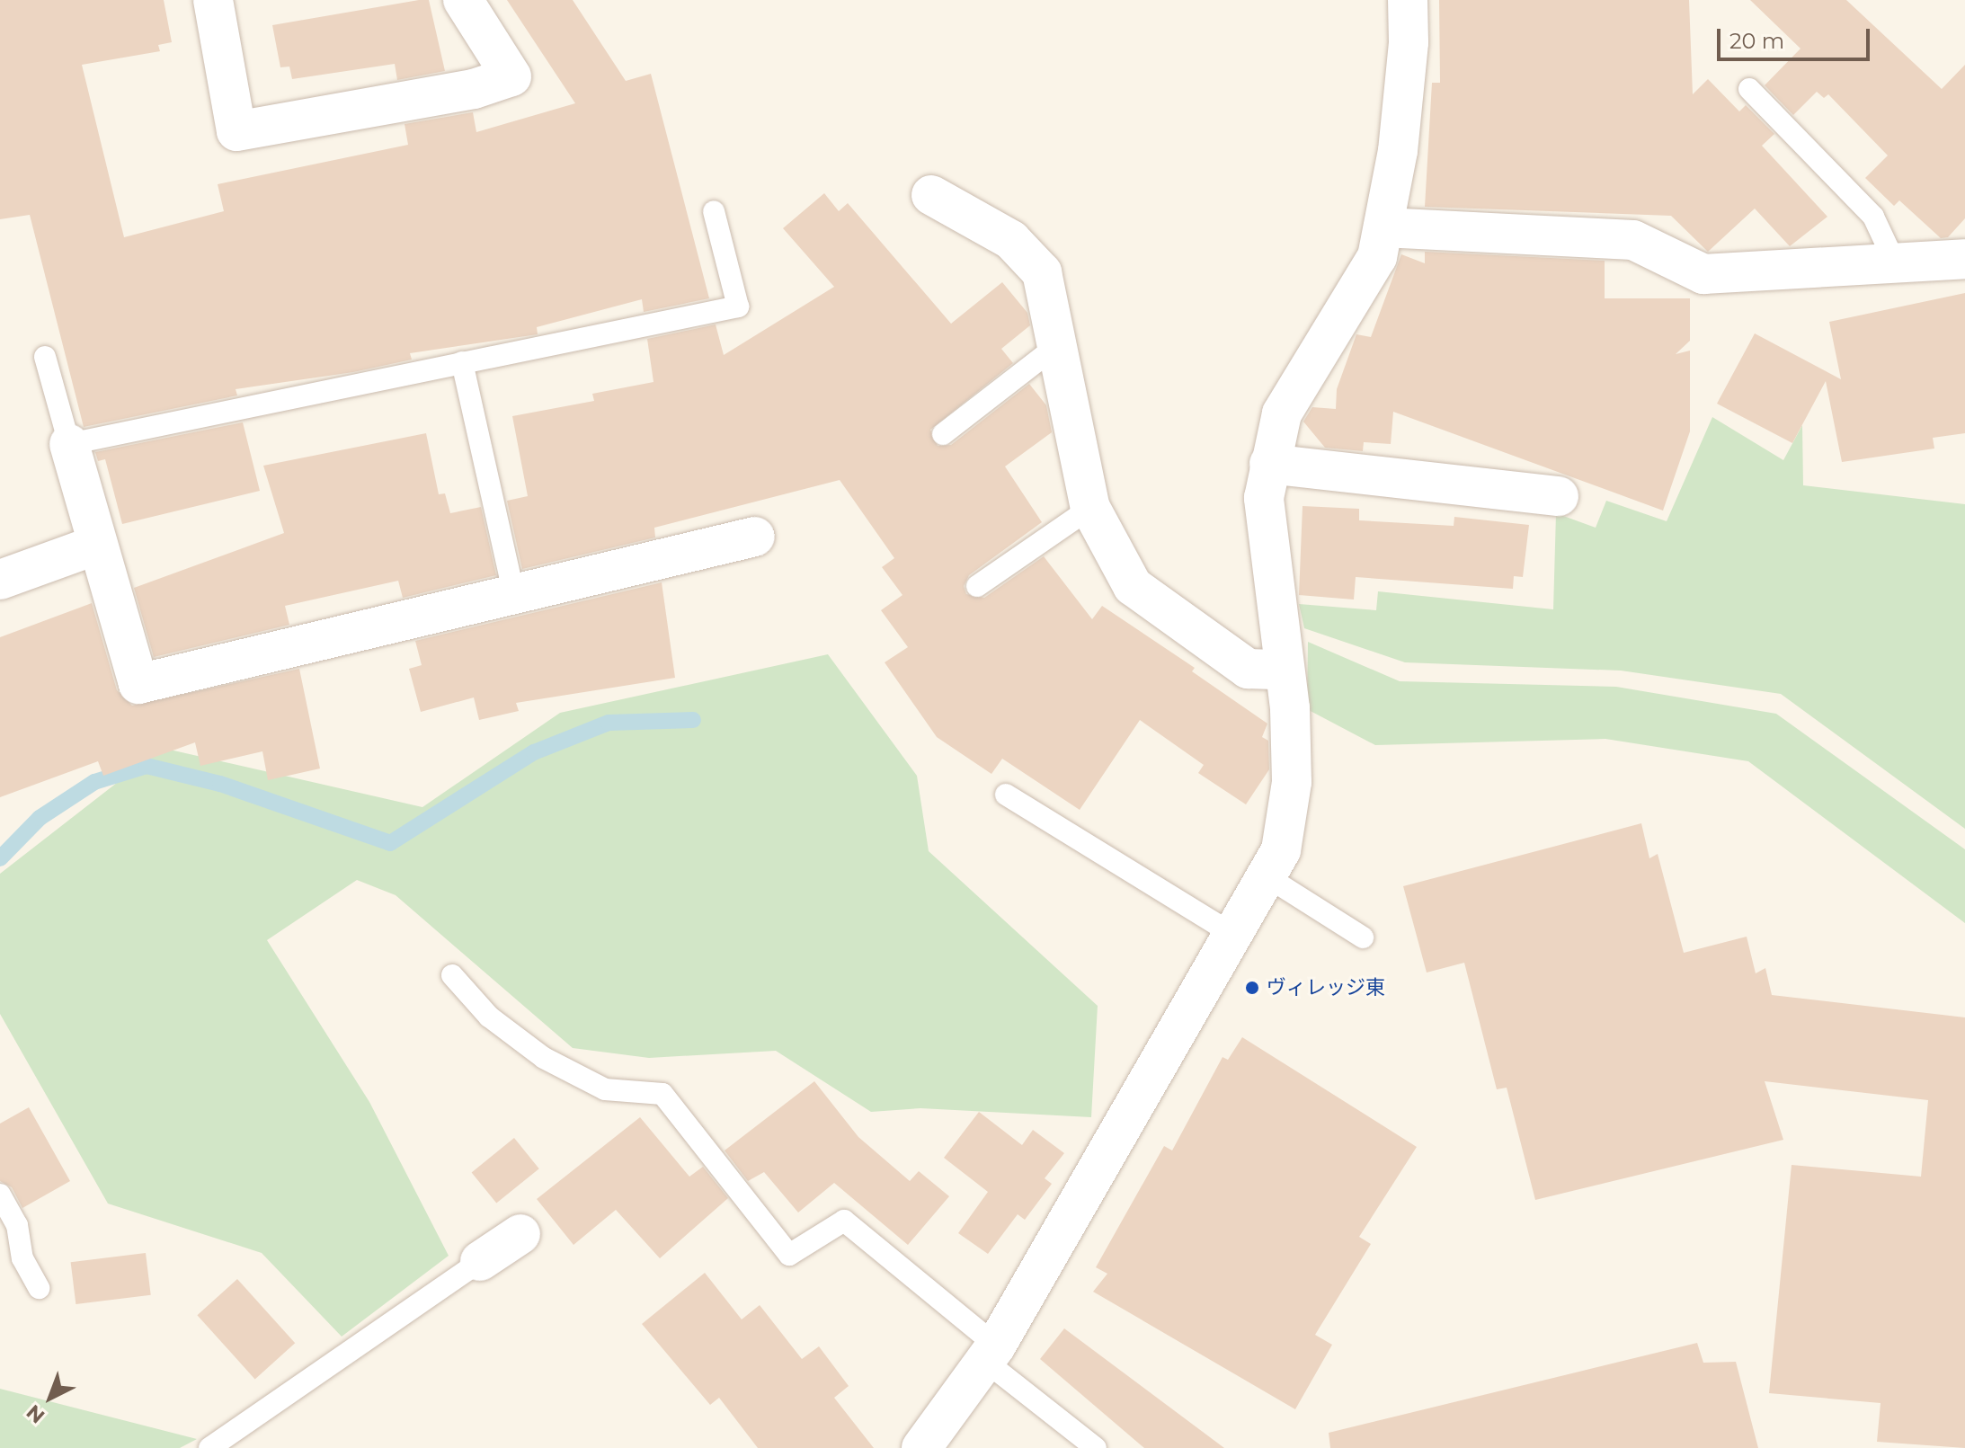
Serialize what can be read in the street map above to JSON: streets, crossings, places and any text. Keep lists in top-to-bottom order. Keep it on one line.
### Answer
{"places":["ヴィレッジ東"],"scale_bar":"20 m","north":"bottom left"}
